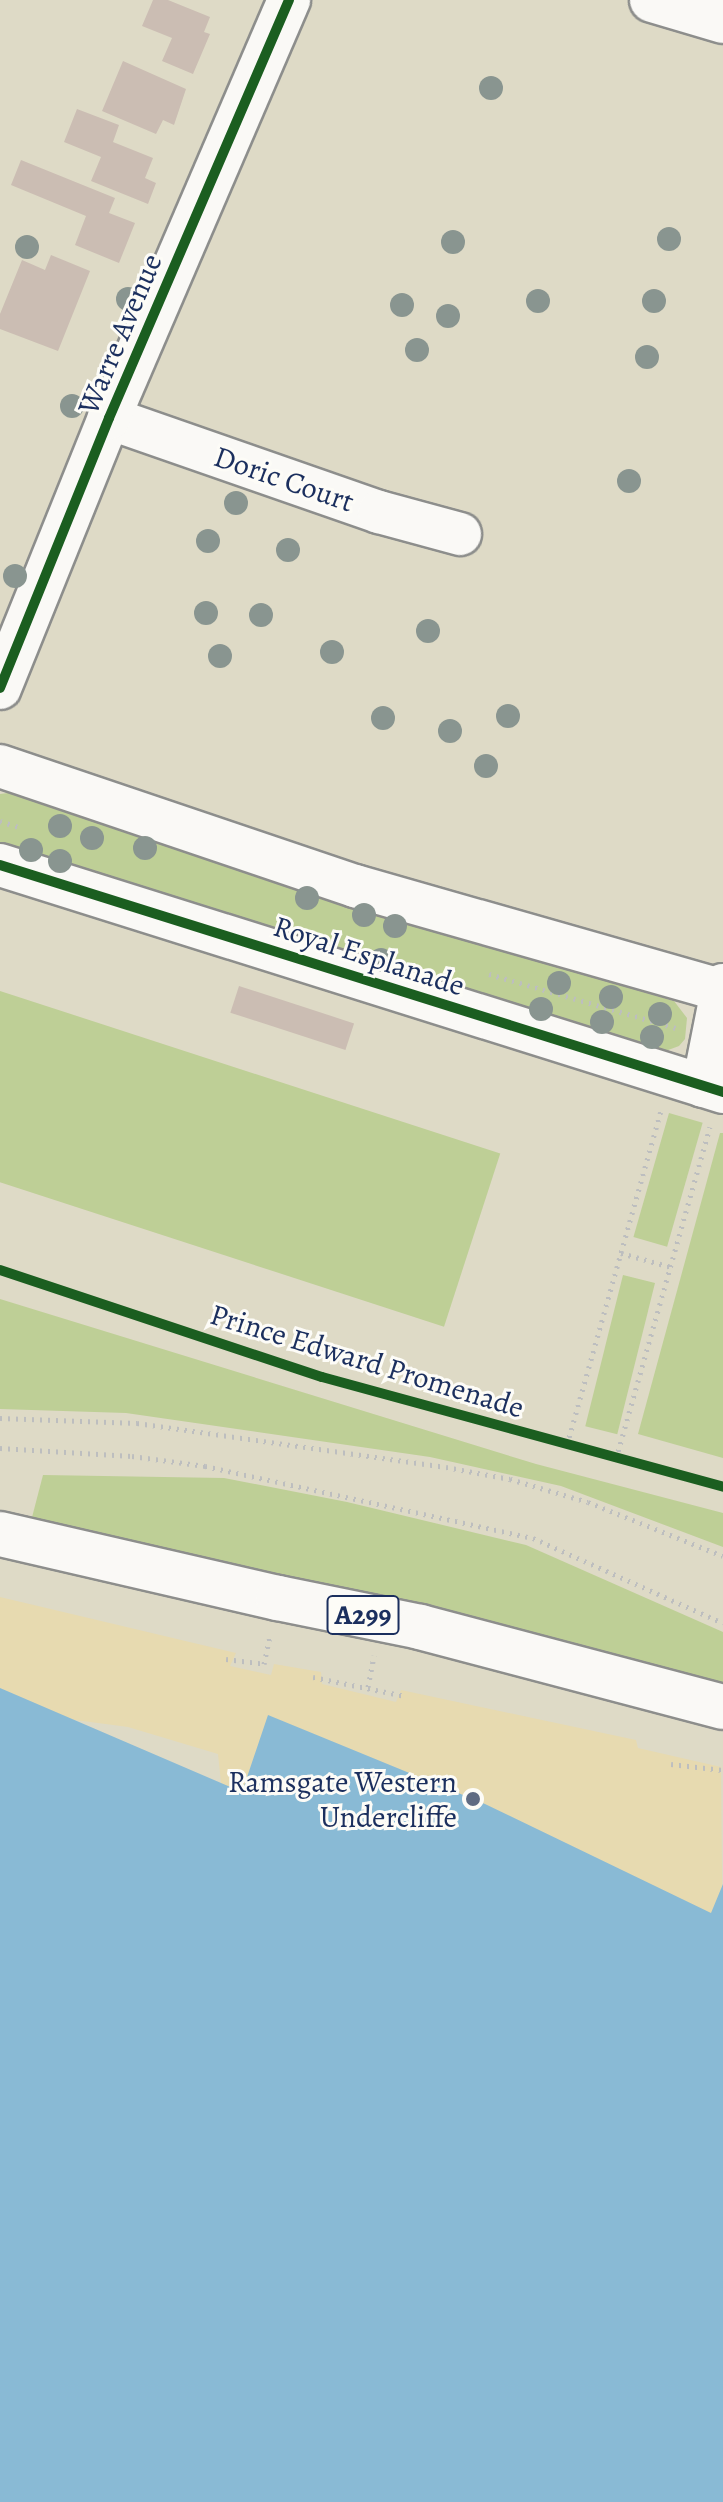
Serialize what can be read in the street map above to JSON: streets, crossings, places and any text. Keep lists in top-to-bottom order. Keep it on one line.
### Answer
{"streets":{"main road":["A299"],"street":["Warre Avenue","Doric Court","Royal Esplanade"],"cycle path":["Prince Edward Promenade"]},"crossings":[["Warre Avenue","Doric Court"]],"places":["Ramsgate Western Undercliffe"]}
